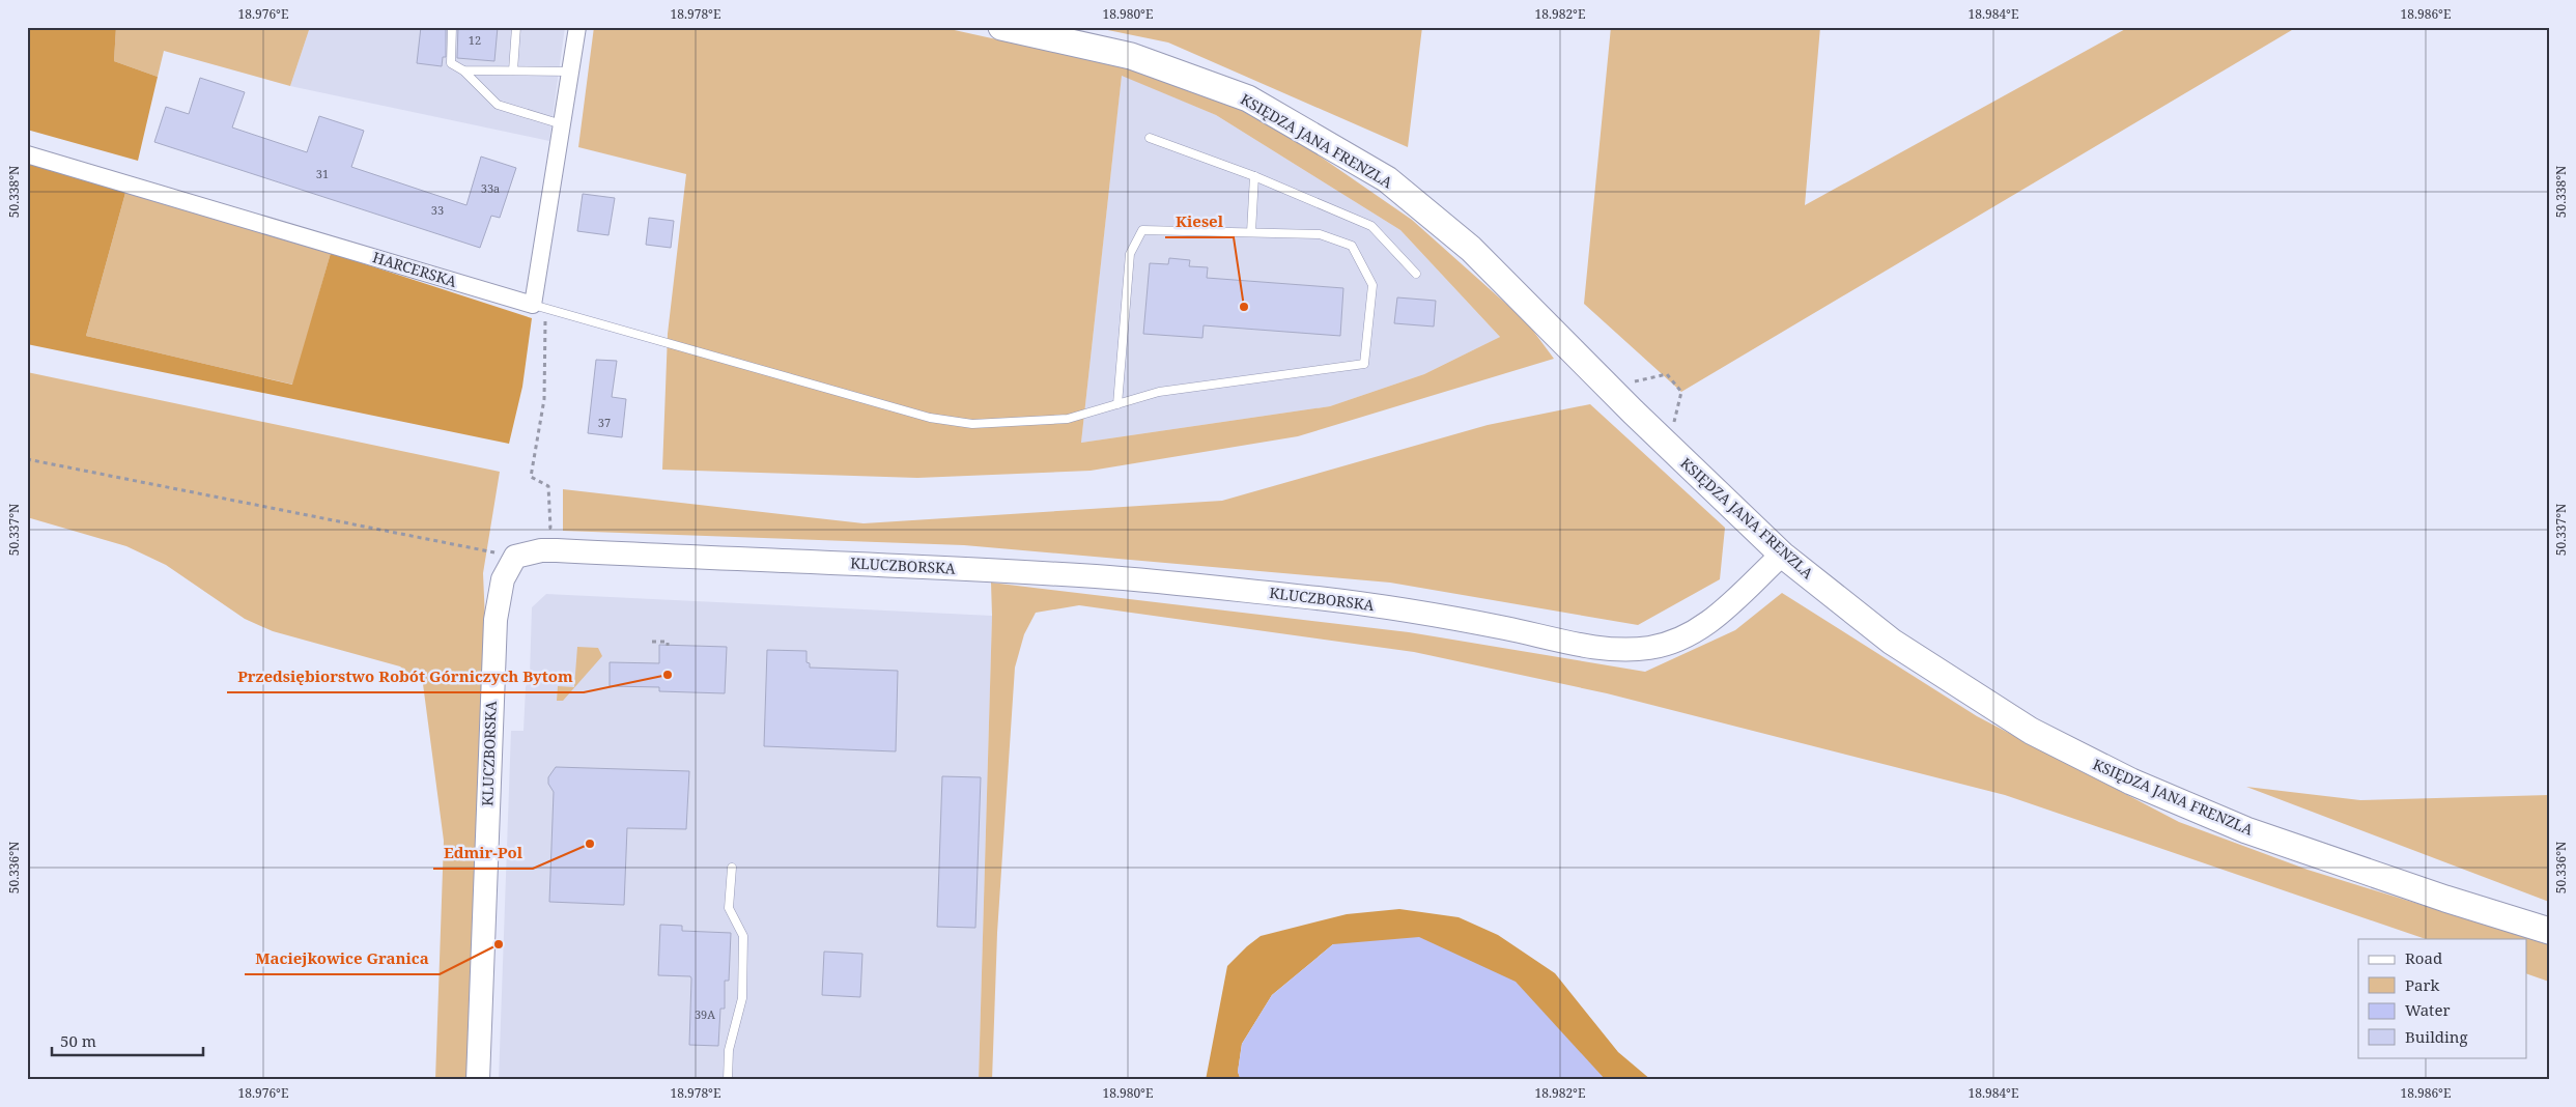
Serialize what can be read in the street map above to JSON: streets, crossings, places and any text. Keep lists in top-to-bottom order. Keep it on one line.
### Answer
{"streets":{"main road":["KSIĘDZA JANA FRENZLA"],"street":["HARCERSKA","KLUCZBORSKA"]},"crossings":[["KSIĘDZA JANA FRENZLA","KLUCZBORSKA"]],"places":["Kiesel","Przedsiębiorstwo Robót Górniczych Bytom","Edmir-Pol","Maciejkowice Granica"],"house_numbers":["12","31","33a","33","37","39A"],"legend":["Road","Park","Water","Building"],"scale_bar":"50 m","coordinates":["18.976°E","18.978°E","18.980°E","18.982°E","18.984°E","18.986°E","50.338°N","50.337°N","50.336°N"]}
